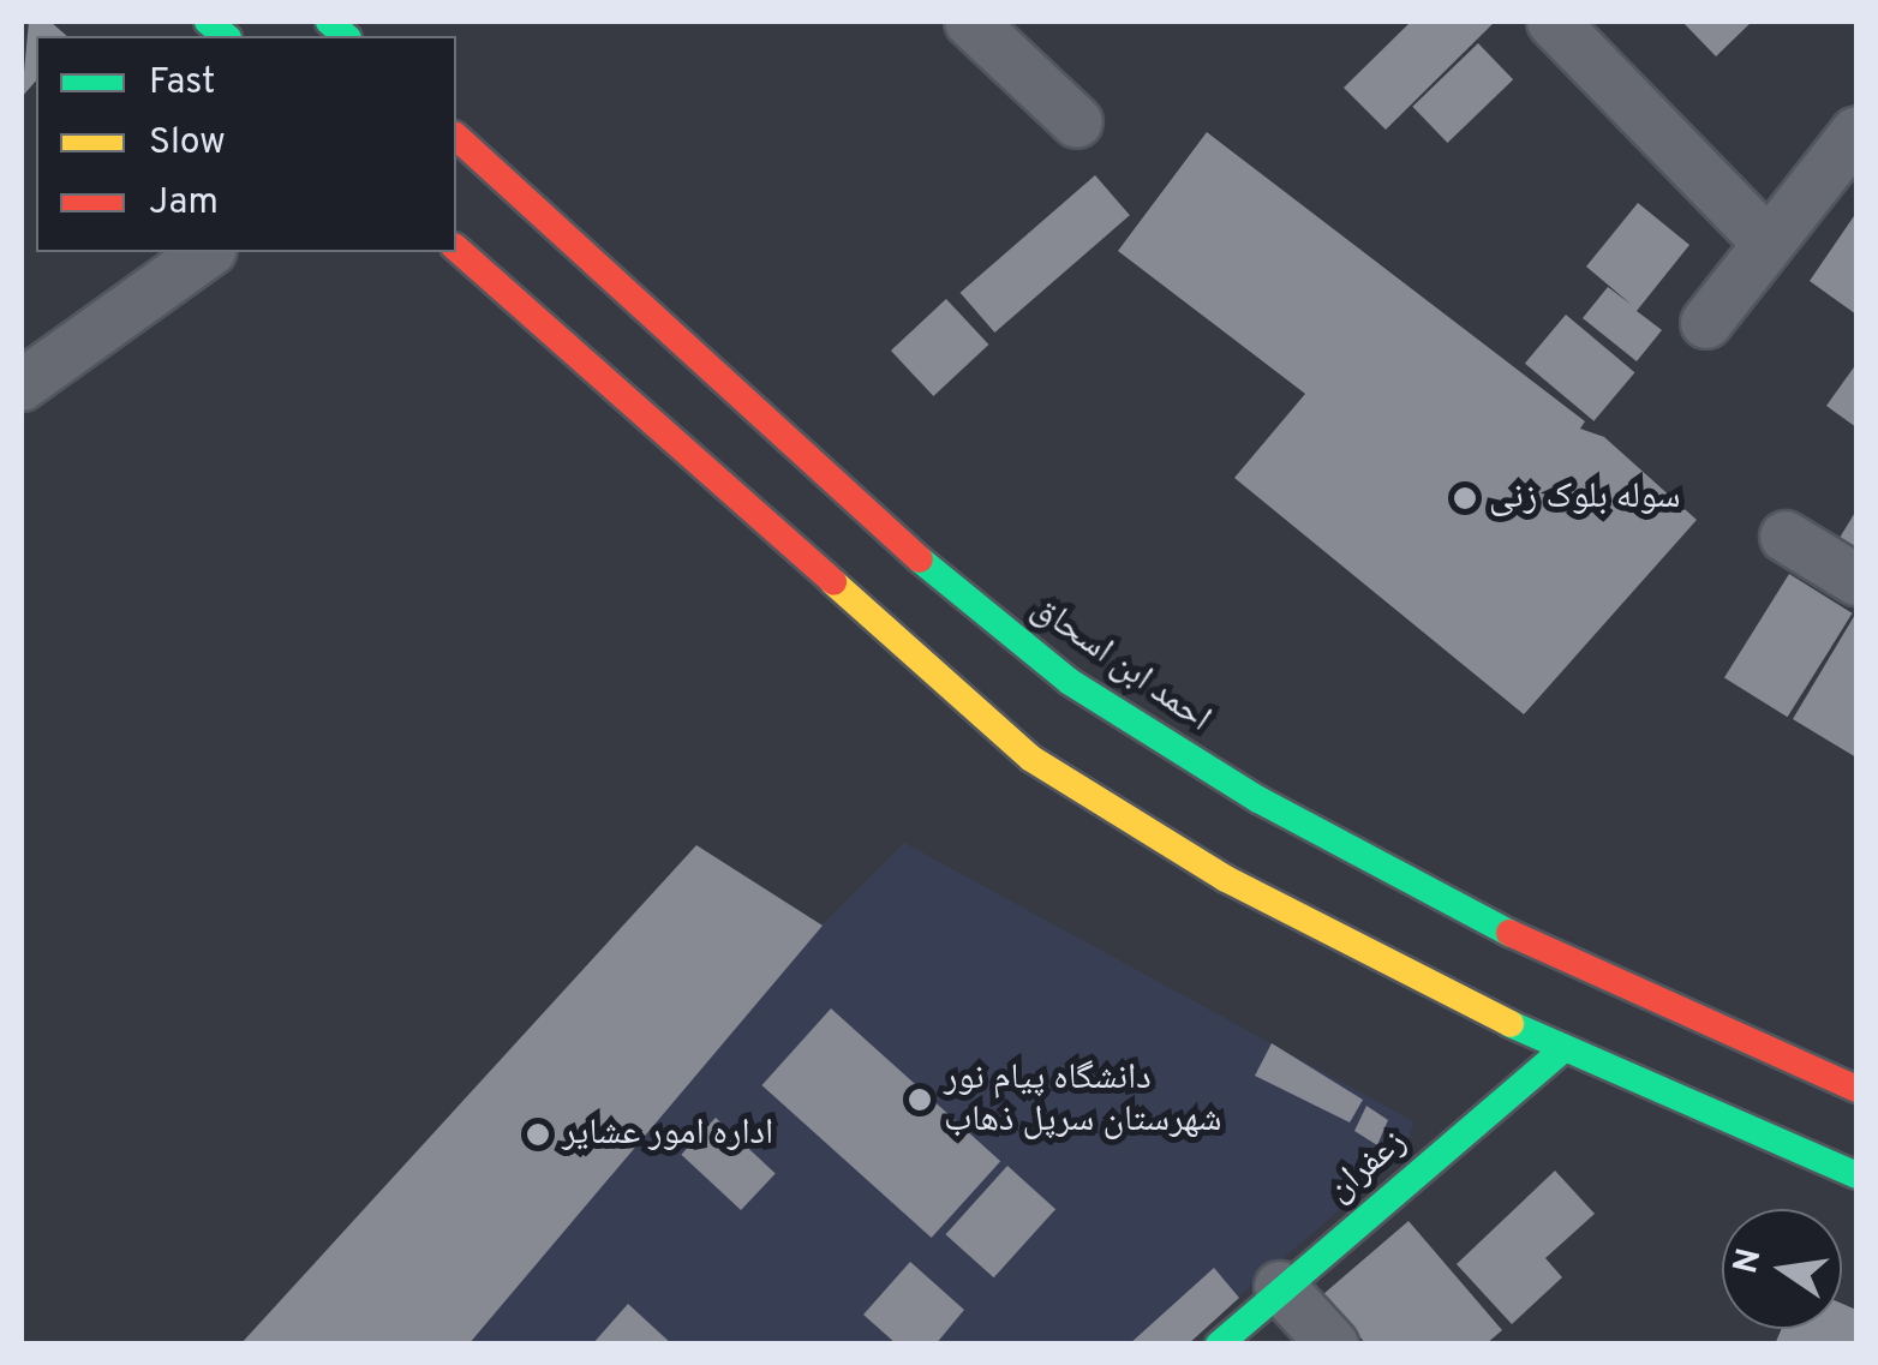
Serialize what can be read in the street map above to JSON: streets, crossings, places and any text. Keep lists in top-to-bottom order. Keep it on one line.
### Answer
{"streets":{"main road":["احمد ابن اسحاق","زعفران"]},"places":["سوله بلوک زنی","دانشگاه پیام نور شهرستان سرپل ذهاب","اداره امور عشایر"],"legend":["Fast","Slow","Jam"],"north":"left"}
